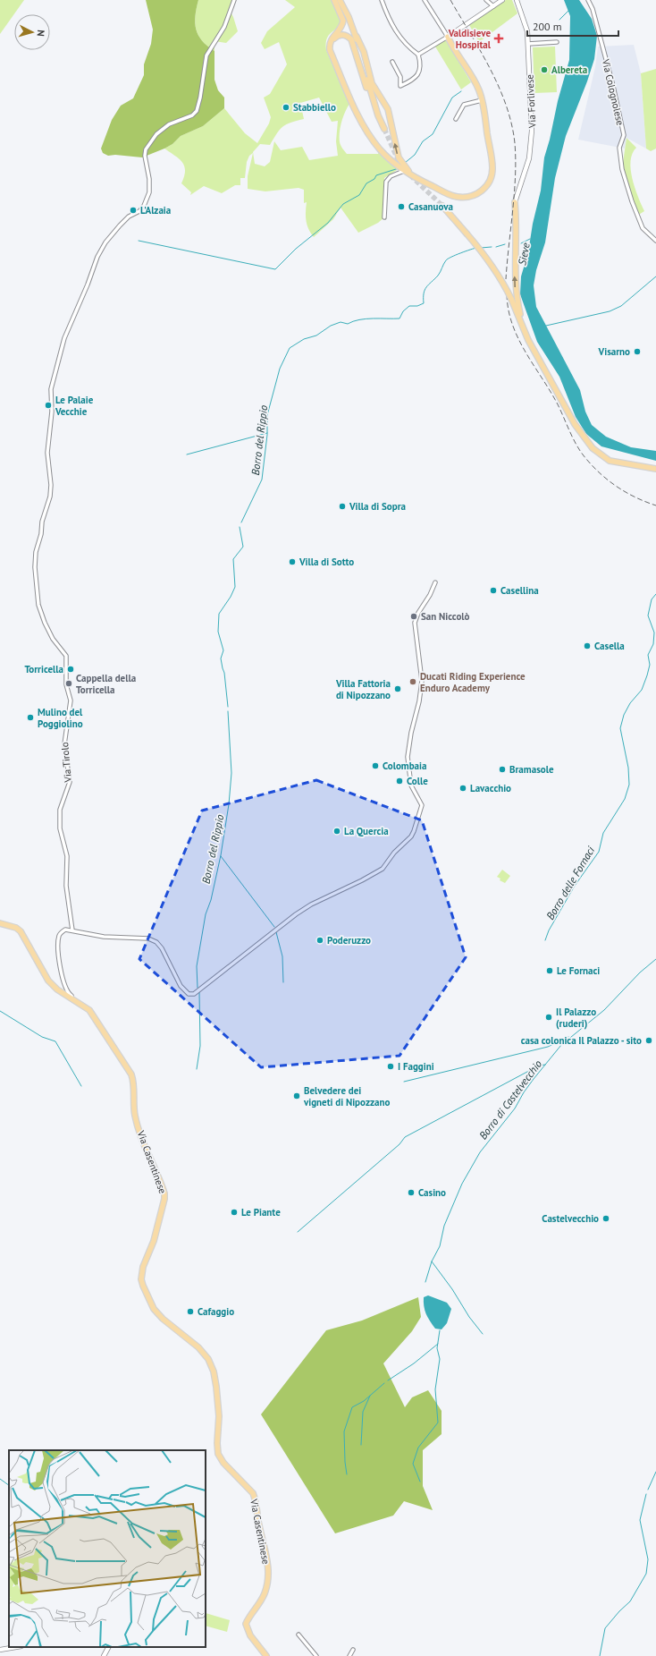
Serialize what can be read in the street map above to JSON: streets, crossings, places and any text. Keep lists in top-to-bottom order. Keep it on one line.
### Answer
{"streets":{"main road":["Via Casentinese"],"street":["Via Colognolese","Via Forlivese","Via Tirolo"]},"water":["Sieve","Borro del Rippio","Borro delle Fornaci","Borro di Castelvecchio"],"places":{"health":["Valdisieve Hospital"],"other":["Albereta","Stabbiello","Casanuova","L'Alzaia","Visarno","Le Palaie Vecchie","Villa di Sopra","Villa di Sotto","Casellina","San Niccolò","Casella","Torricella","Ducati Riding Experience Enduro Academy","Cappella della Torricella","Villa Fattoria di Nipozzano","Mulino del Poggiolino","Colombaia","Bramasole","Colle","Lavacchio","La Quercia","Poderuzzo","Le Fornaci","Il Palazzo (ruderi)","casa colonica Il Palazzo - sito","I Faggini","Belvedere dei vigneti di Nipozzano","Casino","Le Piante","Castelvecchio","Cafaggio"]},"scale_bar":"200 m","north":"right"}
